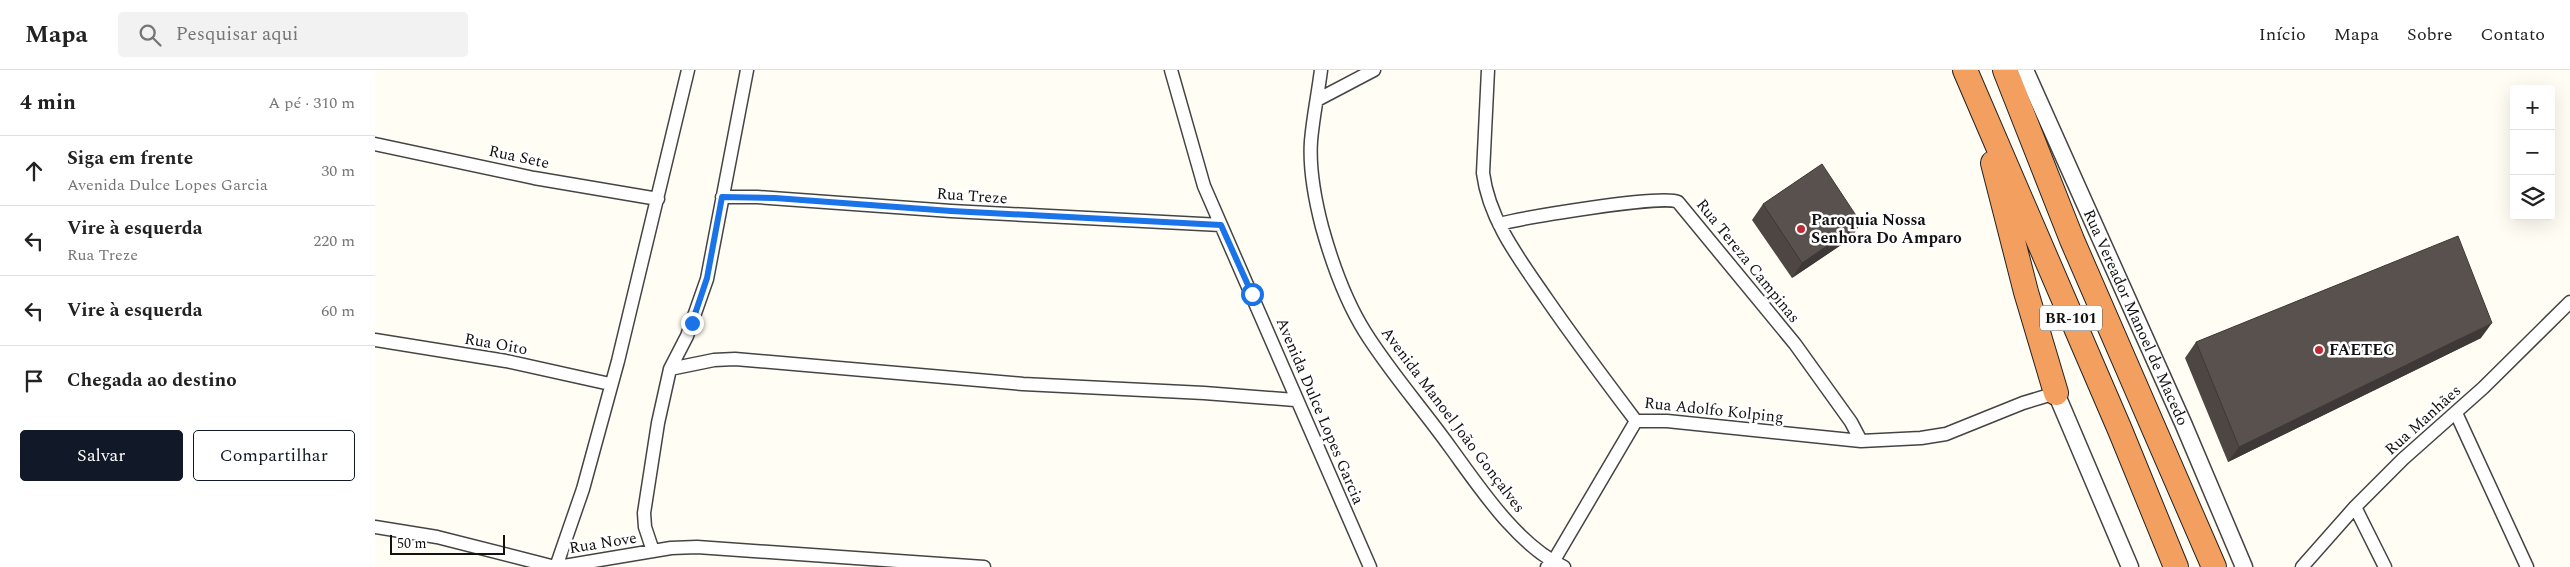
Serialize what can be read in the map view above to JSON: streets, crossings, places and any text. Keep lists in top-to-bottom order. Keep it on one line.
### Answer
{"streets":{"highway":["BR-101"],"street":["Rua Sete","Rua Treze","Rua Tereza Campinas","Rua Vereador Manoel de Macedo","Rua Oito","Rua Adolfo Kolping","Avenida Dulce Lopes Garcia","Avenida Manoel João Gonçalves","Rua Manhães","Rua Nove"]},"crossings":[["Rua Treze","Avenida Dulce Lopes Garcia"],["Rua Tereza Campinas","Rua Adolfo Kolping"]],"places":["Paroquia Nossa Senhora Do Amparo","FAETEC"],"scale_bar":"50 m","page":{"header":"Mapa","search":"Pesquisar aqui","nav":["Início","Mapa","Sobre","Contato"],"heading":["4 min","A pé · 310 m"],"map_buttons":["+","−"],"list":[["Siga em frente","Avenida Dulce Lopes Garcia","30 m"],["Vire à esquerda","Rua Treze","220 m"],["Vire à esquerda","60 m"],"Chegada ao destino"],"buttons":["Salvar","Compartilhar"],"scale":"50 m"}}
